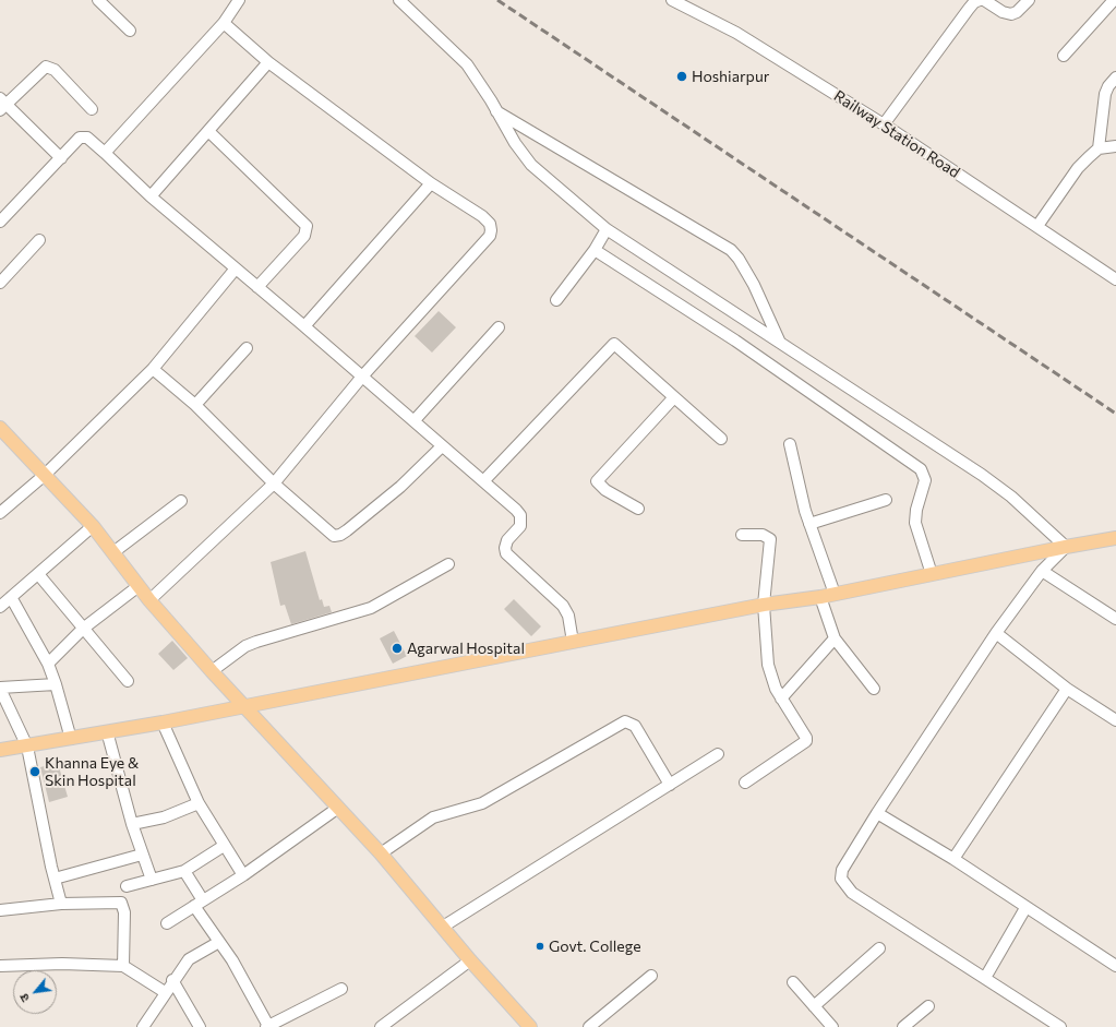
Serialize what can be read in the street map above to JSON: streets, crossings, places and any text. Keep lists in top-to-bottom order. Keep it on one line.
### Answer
{"streets":{"street":["Railway Station Road"]},"places":["Hoshiarpur","Agarwal Hospital","Khanna Eye & Skin Hospital","Govt. College"],"north":"bottom left"}
